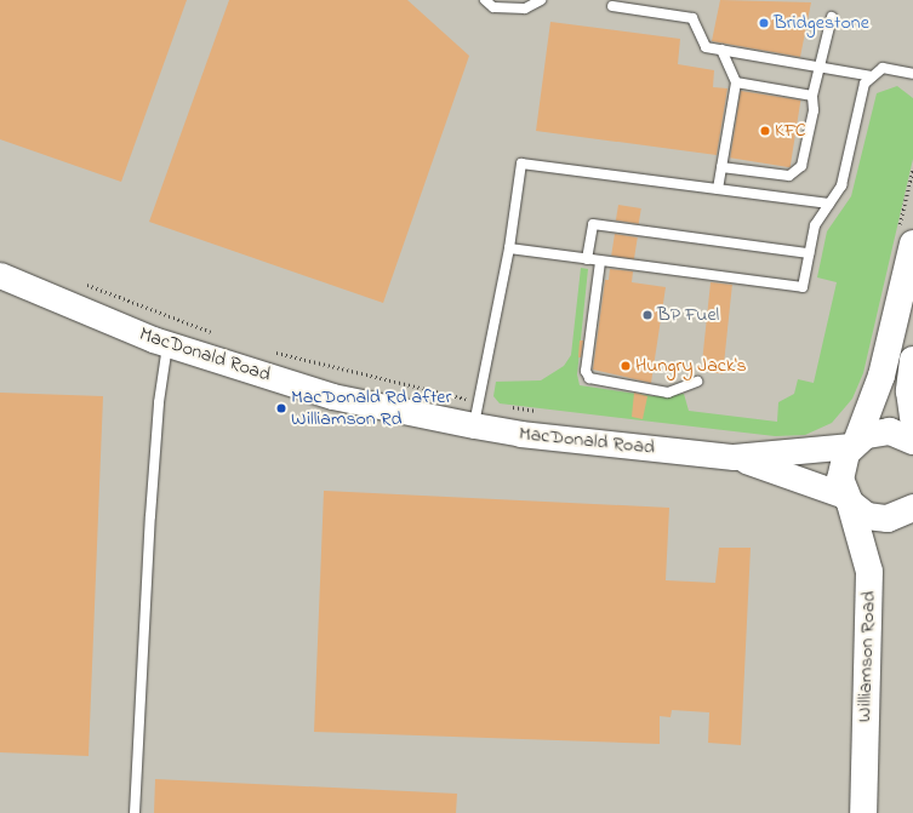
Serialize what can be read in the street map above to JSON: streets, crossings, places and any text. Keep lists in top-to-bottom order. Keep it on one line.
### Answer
{"streets":{"main road":["Williamson Road"],"street":["MacDonald Road"]},"crossings":[["MacDonald Road","Williamson Road"]],"places":["Bridgestone","KFC","BP Fuel","Hungry Jack's","MacDonald Rd after Williamson Rd"]}
